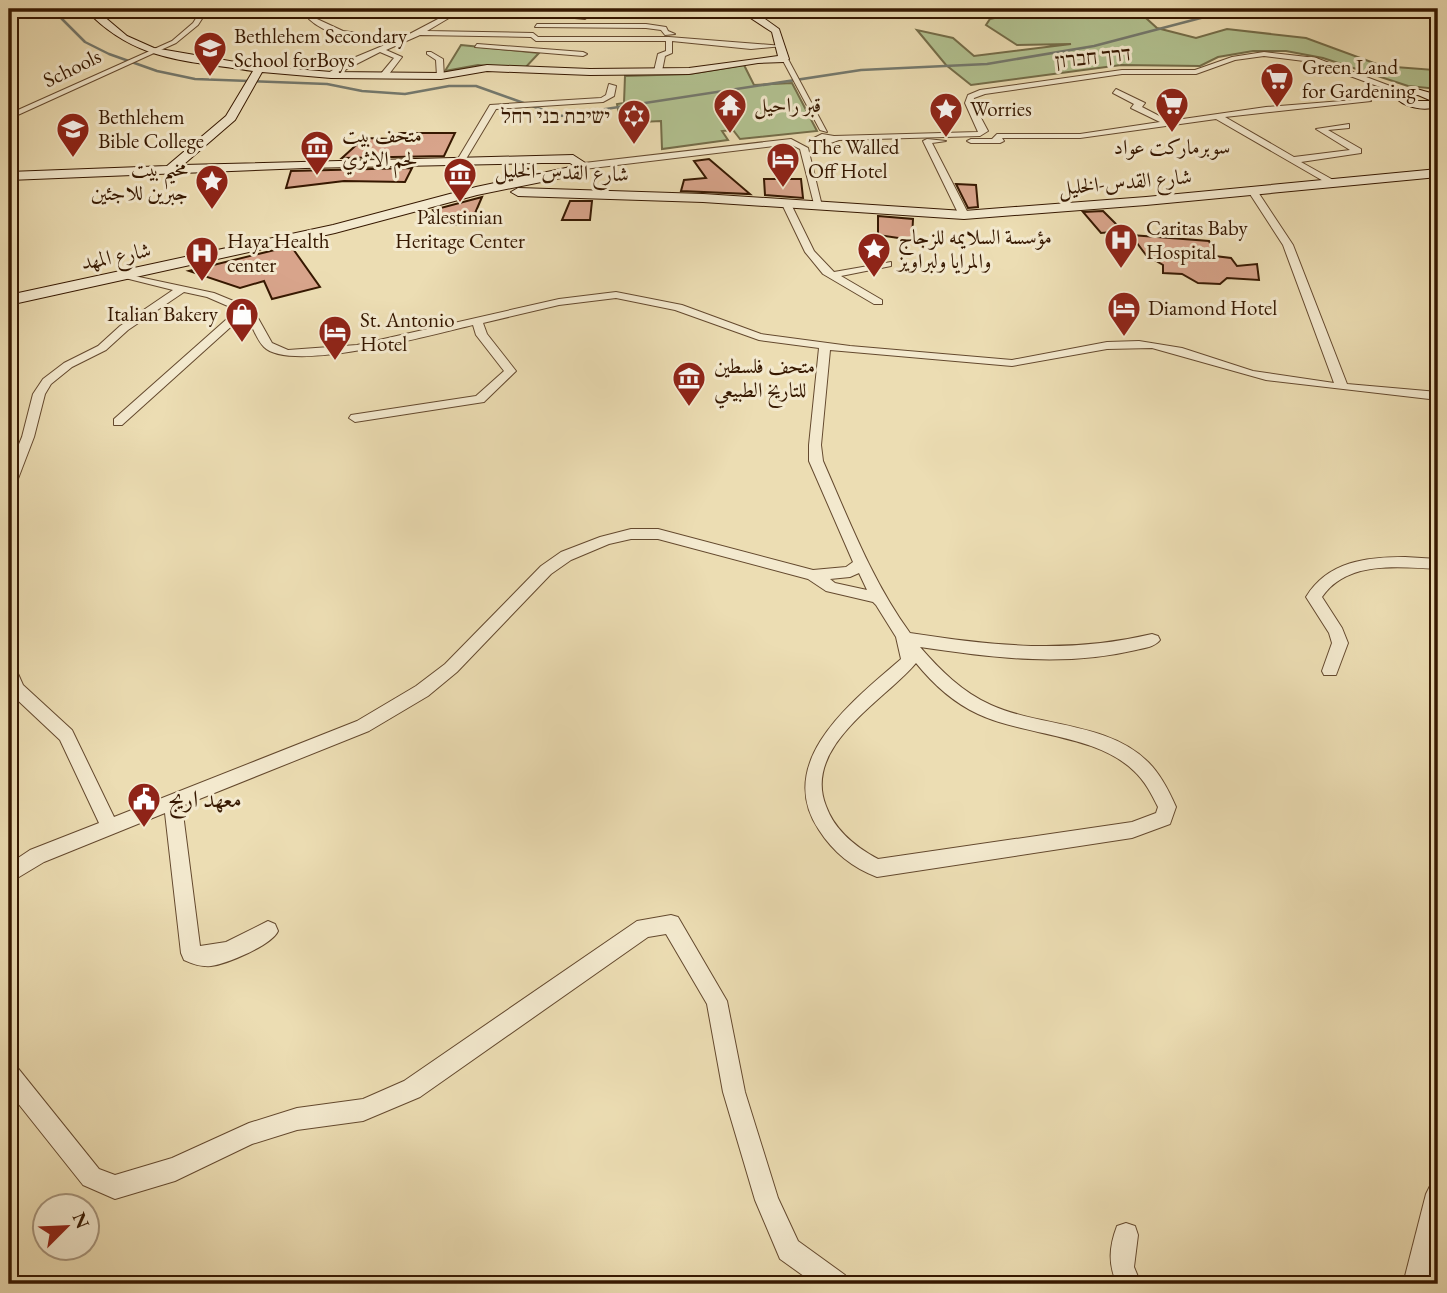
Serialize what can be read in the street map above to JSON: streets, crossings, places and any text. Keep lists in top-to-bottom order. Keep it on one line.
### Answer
{"streets":{"street":["דרך חברון","Schools","شارع القدس-الخليل","شارع المهد"]},"crossings":[["شارع القدس-الخليل","شارع المهد"]],"places":{"school or university":["Bethlehem Secondary School forBoys","Bethlehem Bible College"],"supermarket":["Green Land for Gardening","سوبرماركت عواد"],"temple":["قبر راحيل"],"place":["Worries","مخيم بيت جبرين للاجئين","مؤسسة السلايمه للزجاج والمرايا ولبراويز"],"synagogue":["ישיבת בני רחל"],"museum":["متحف بيت لحم الاثري","Palestinian Heritage Center","متحف فلسطين للتاريخ الطبيعي"],"hotel":["The Walled Off Hotel","Diamond Hotel","St. Antonio Hotel"],"hospital":["Caritas Baby Hospital","Haya Health center"],"shop":["Italian Bakery"],"public building":["معهد اريج"]},"north":"top right"}
